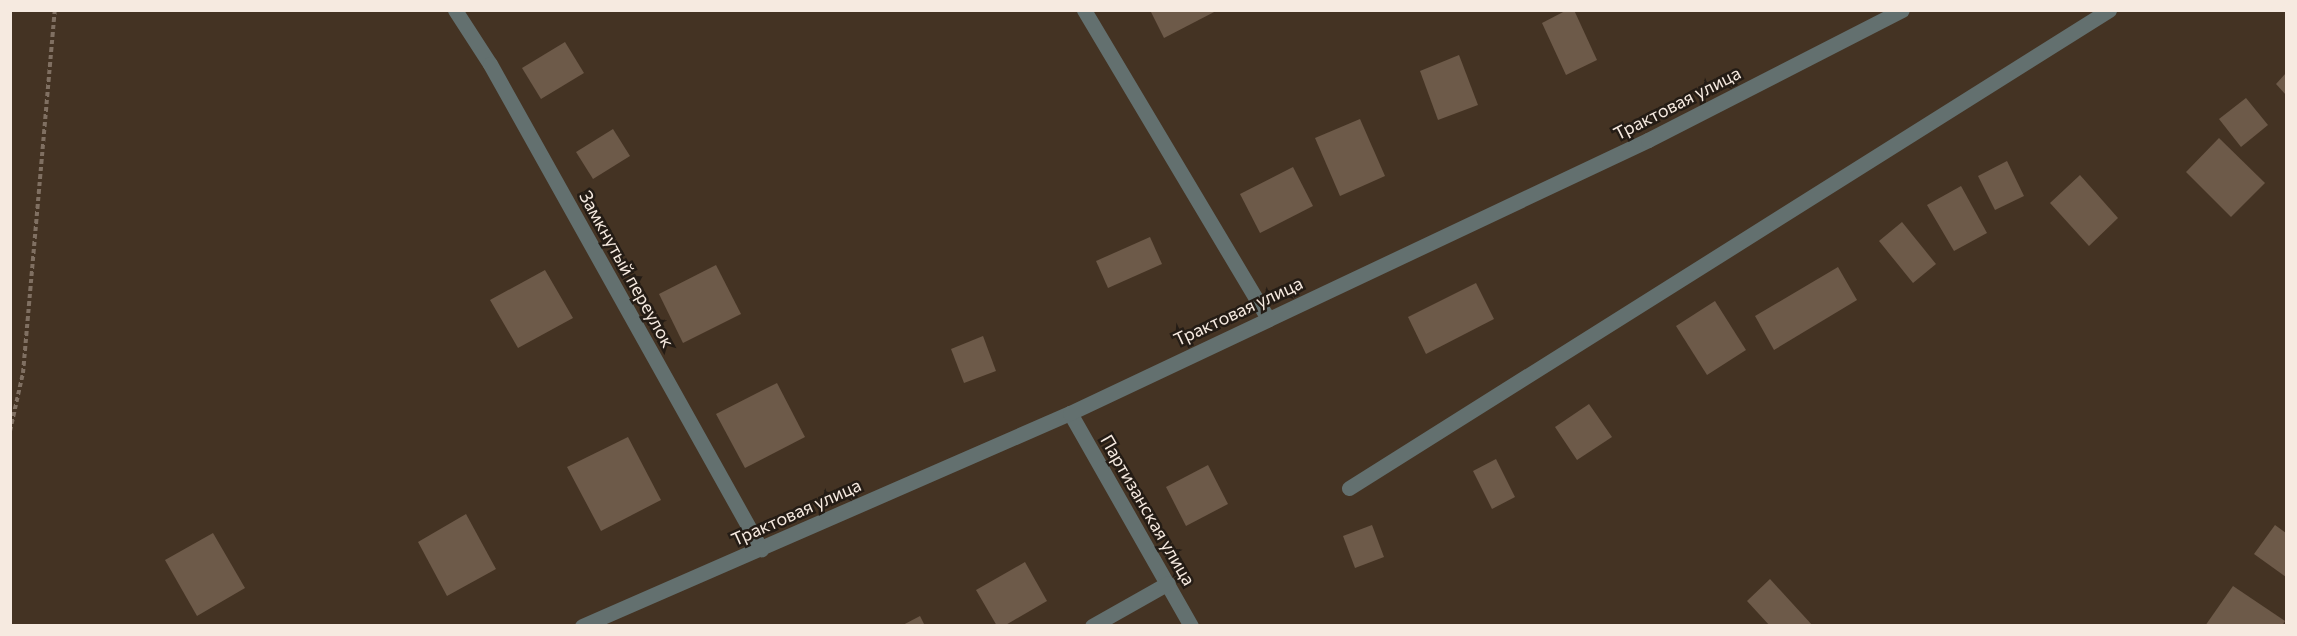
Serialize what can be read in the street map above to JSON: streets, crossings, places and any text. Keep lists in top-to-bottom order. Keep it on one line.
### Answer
{"streets":{"street":["Трактовая улица","Замкнутый переулок","Партизанская улица"]},"crossings":[["Трактовая улица","Замкнутый переулок"],["Трактовая улица","Партизанская улица"]]}
